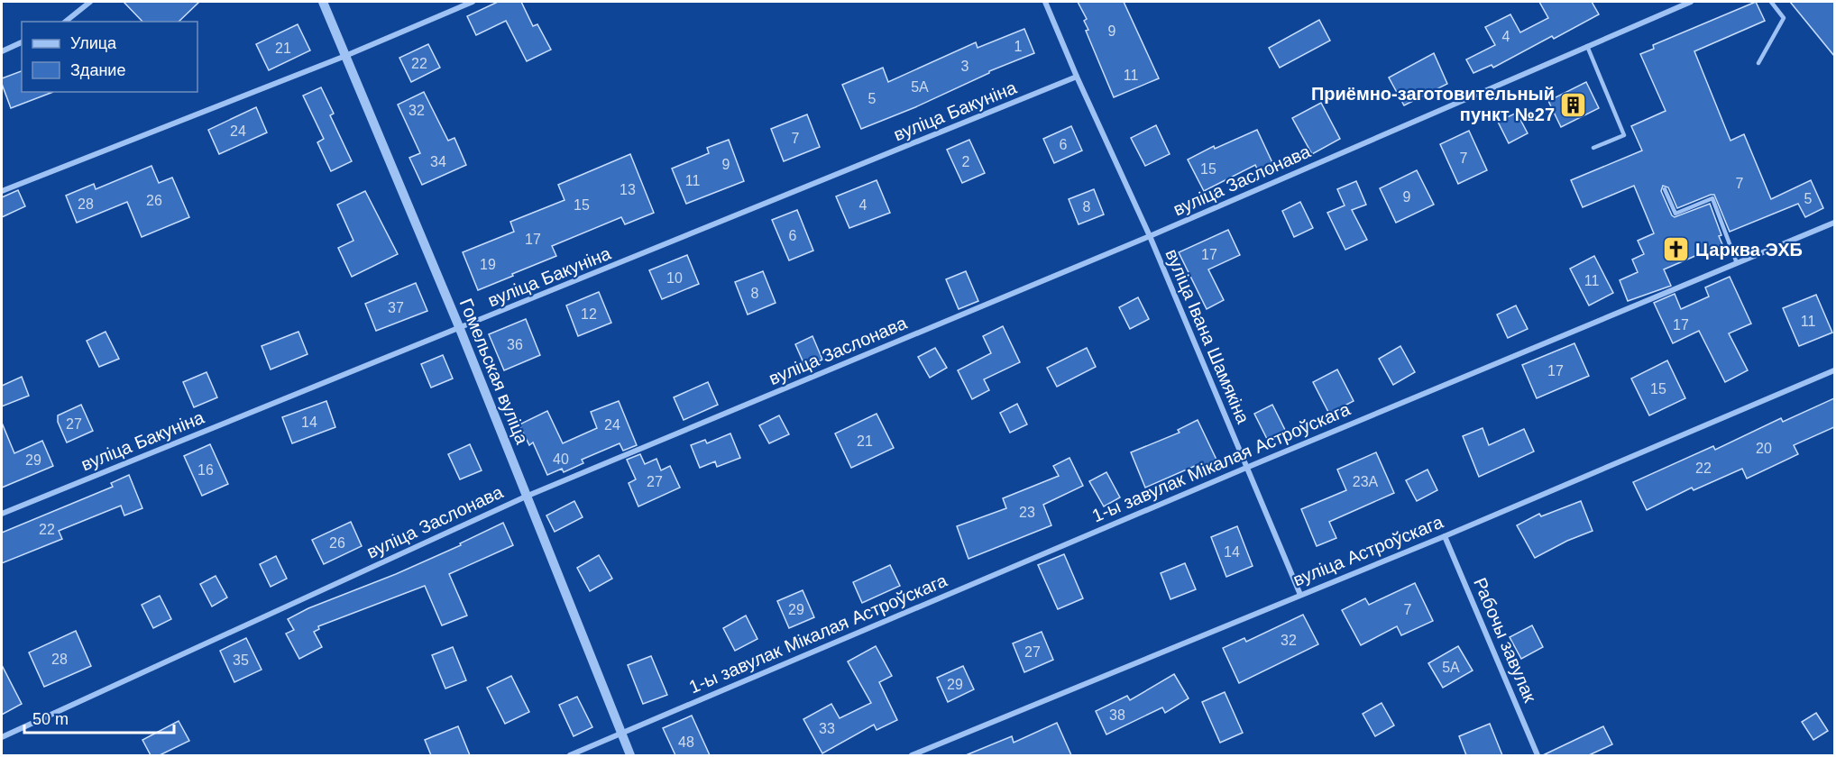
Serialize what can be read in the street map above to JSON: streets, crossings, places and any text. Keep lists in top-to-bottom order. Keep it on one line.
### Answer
{"streets":{"street":["вуліца Бакуніна","вуліца Заслонава","вуліца Івана Шамякіна","Гомельская вуліца","1-ы завулак Мікалая Астроўскага","вуліца Астроўскага","Рабочы завулак"]},"crossings":[["вуліца Бакуніна","вуліца Івана Шамякіна"],["вуліца Бакуніна","Гомельская вуліца"],["вуліца Заслонава","вуліца Івана Шамякіна"],["вуліца Заслонава","Гомельская вуліца"],["вуліца Івана Шамякіна","1-ы завулак Мікалая Астроўскага"],["вуліца Івана Шамякіна","вуліца Астроўскага"],["Гомельская вуліца","1-ы завулак Мікалая Астроўскага"],["вуліца Астроўскага","Рабочы завулак"]],"places":{"building":["Приёмно-заготовительный пункт №27"],"church":["Царква ЭХБ"]},"house_numbers":["9","4","1","21","22","3","11","5А","5","32","24","7","6","7","34","2","9","15","11","7","13","9","5","26","28","15","4","8","6","17","17","19","10","11","8","37","12","11","17","36","17","15","14","27","24","21","20","40","29","22","16","27","23А","23","22","26","14","29","7","32","27","28","35","5А","29","38","33","48"],"legend":["Улица","Здание"],"scale_bar":"50 m"}
